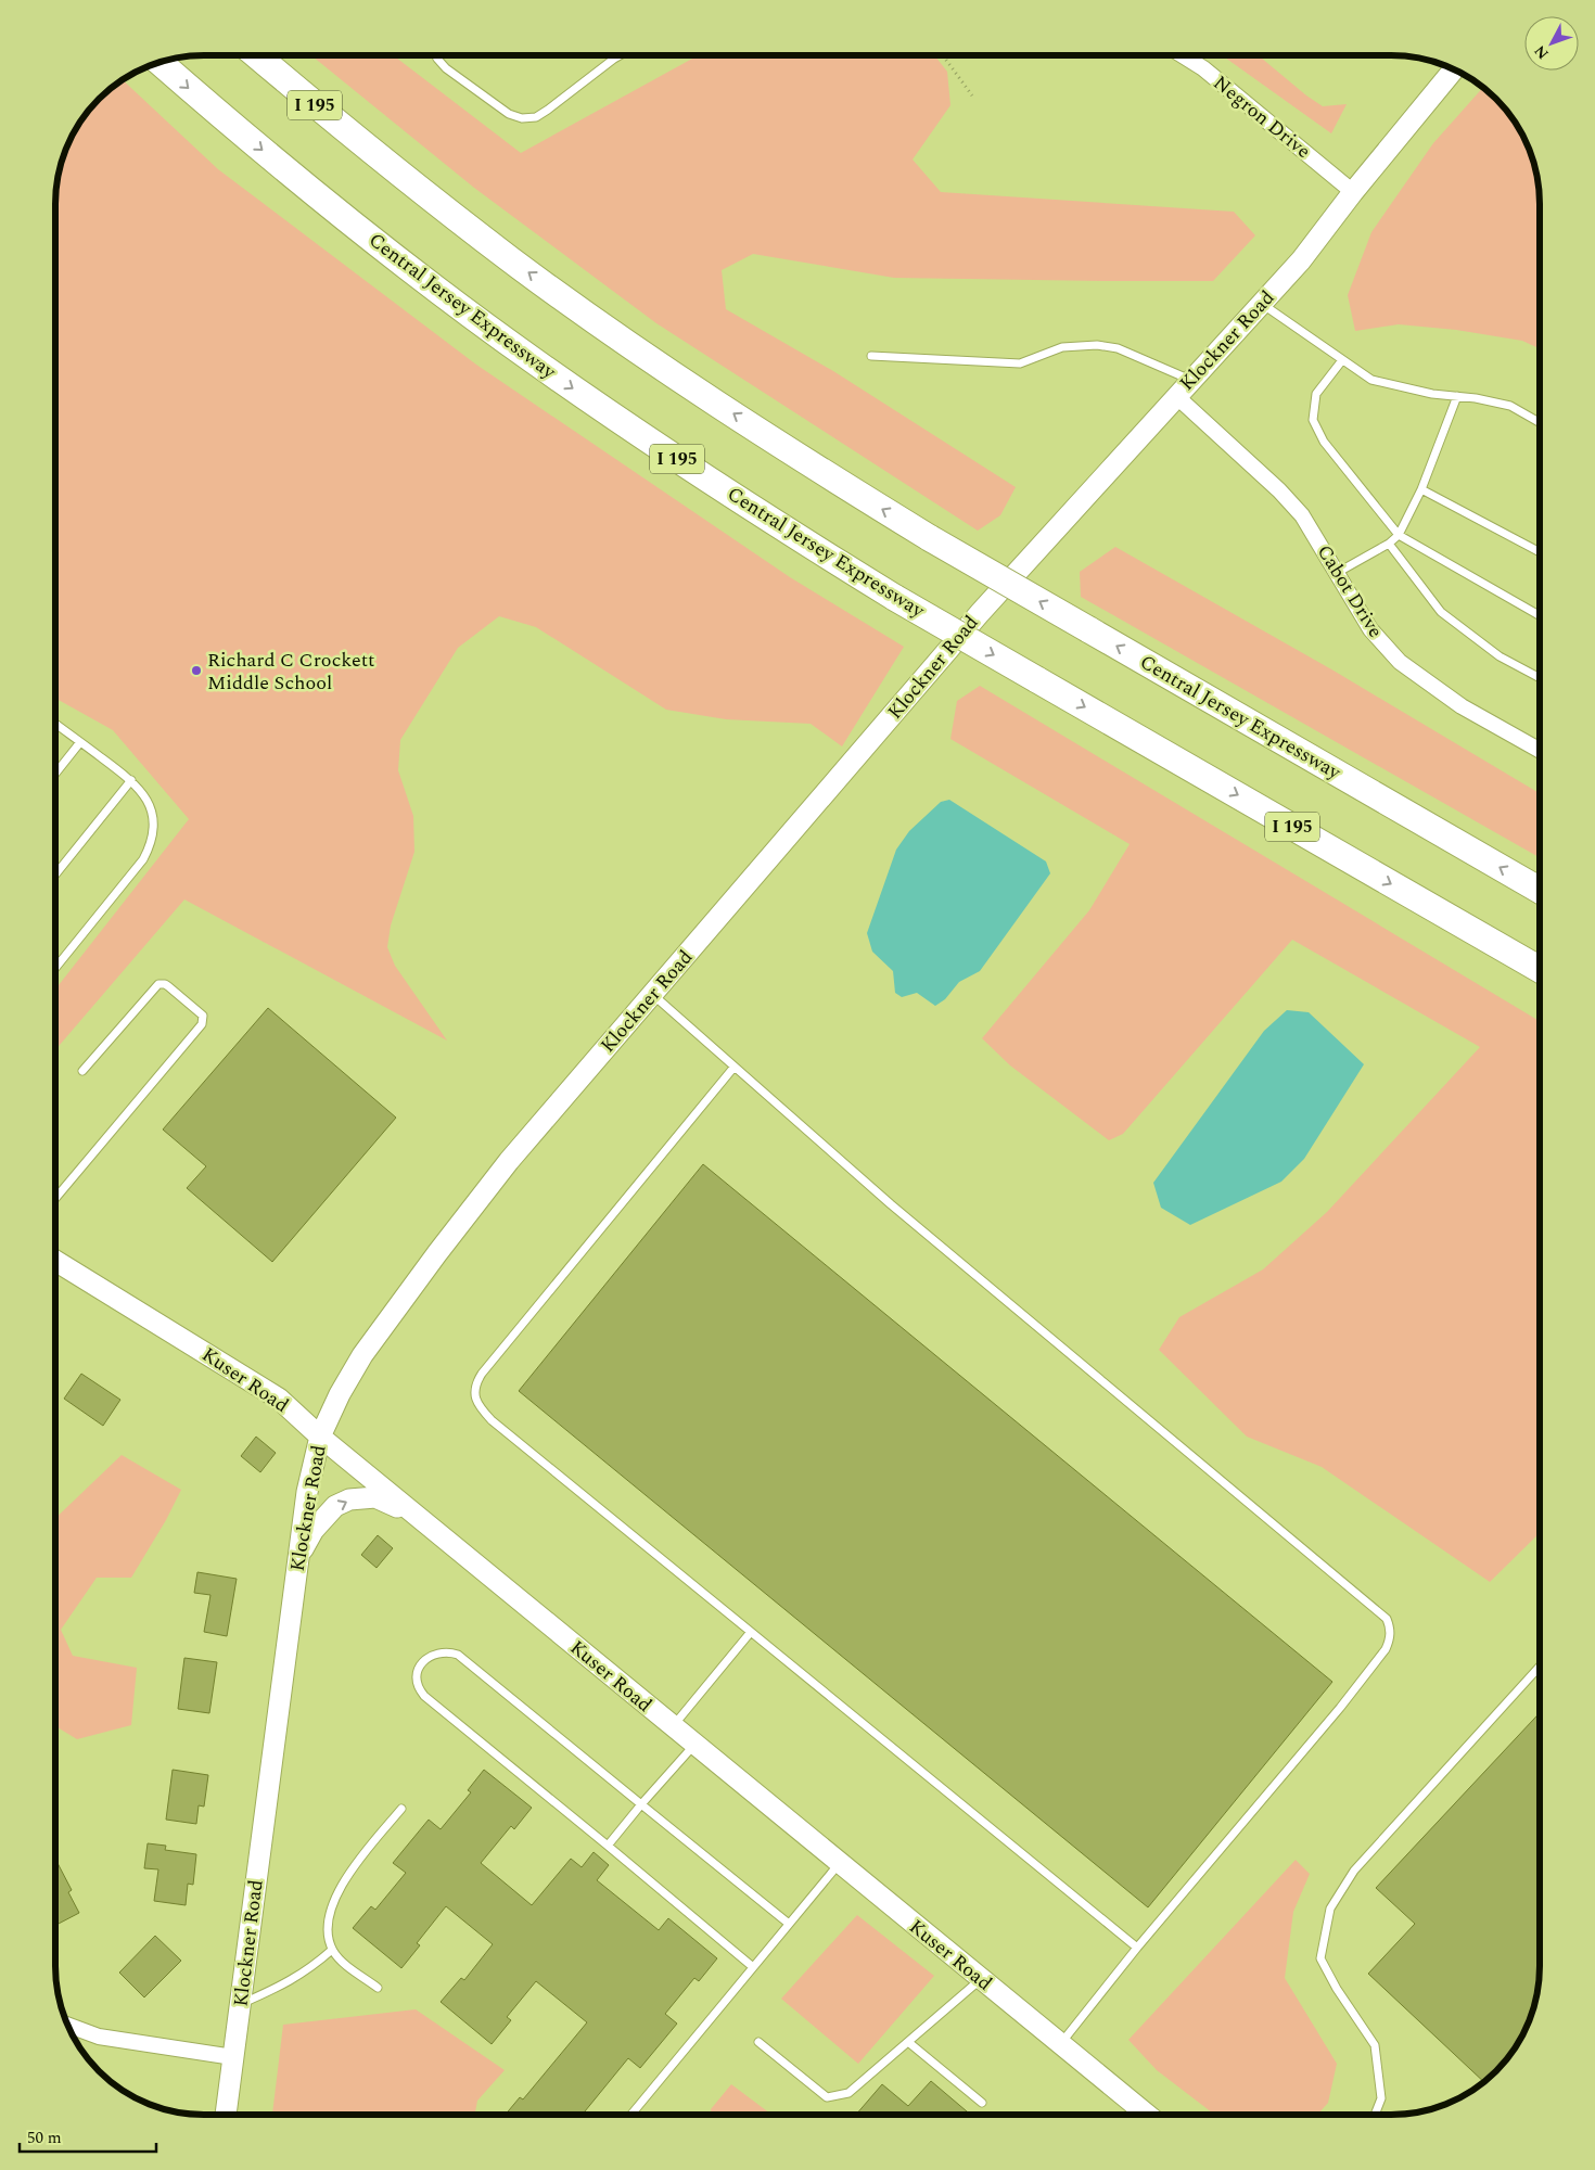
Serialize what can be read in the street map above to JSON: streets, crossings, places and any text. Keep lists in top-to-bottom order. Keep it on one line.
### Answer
{"streets":{"highway":["I 195","Central Jersey Expressway"],"main road":["Klockner Road","Kuser Road"],"street":["Negron Drive","Cabot Drive"]},"crossings":[["Negron Drive","Klockner Road"],["Klockner Road","Cabot Drive"],["Klockner Road","Kuser Road"]],"places":["Richard C Crockett Middle School"],"scale_bar":"50 m","north":"bottom left"}
